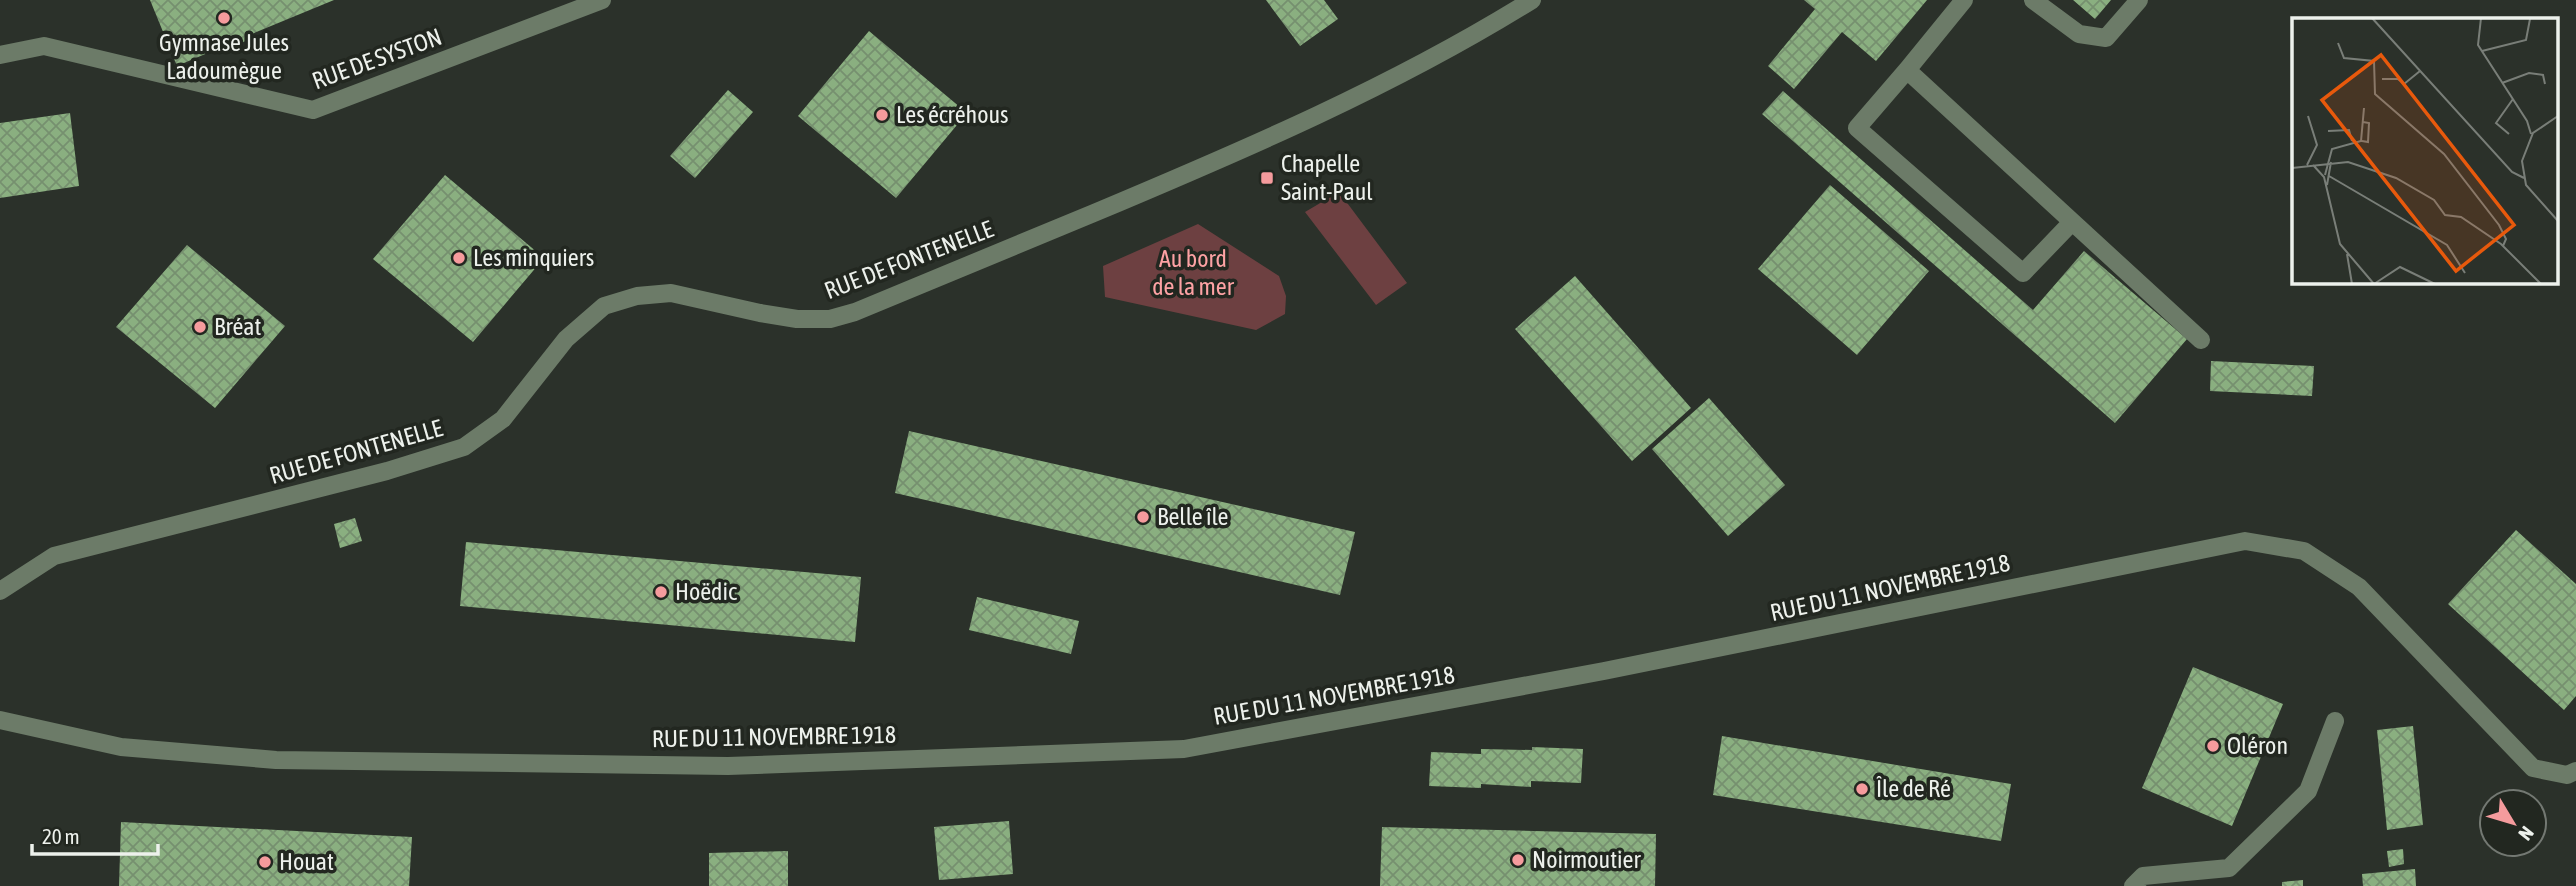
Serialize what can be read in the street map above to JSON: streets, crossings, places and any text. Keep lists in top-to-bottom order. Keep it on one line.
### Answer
{"streets":{"street":["RUE DE SYSTON","RUE DE FONTENELLE","RUE DU 11 NOVEMBRE 1918"]},"parks":["Au bord de la mer"],"places":{"other":["Gymnase Jules Ladoumègue","Les écréhous","Les minquiers","Bréat","Belle île","Hoëdic","Oléron","Île de Ré","Noirmoutier","Houat"],"transit":["Chapelle Saint-Paul"]},"scale_bar":"20 m","north":"bottom right"}
